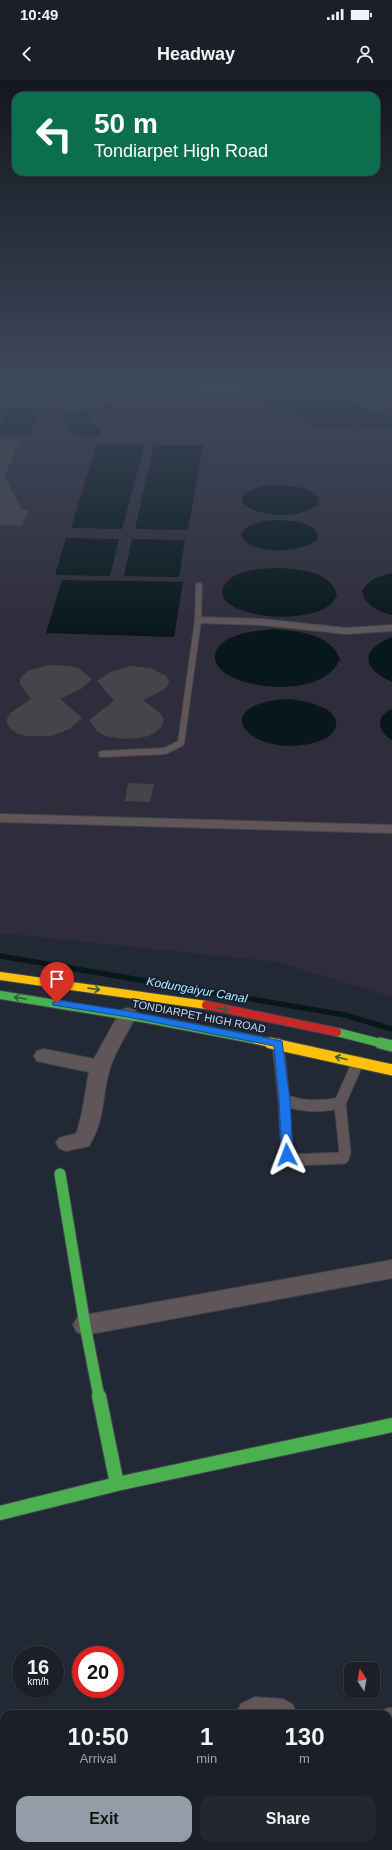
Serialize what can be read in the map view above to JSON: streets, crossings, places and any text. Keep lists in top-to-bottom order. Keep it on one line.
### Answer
{"streets":{"main road":["TONDIARPET HIGH ROAD"]},"water":["Kodungaiyur Canal"],"north":"top","page":{"status":"10:49","header":"Headway","turn":["50 m","Tondiarpet High Road"],"speed":"16 km/h","limit":"20","eta":["10:50","Arrival","1","min","130","m"],"buttons":["Exit","Share"]}}
